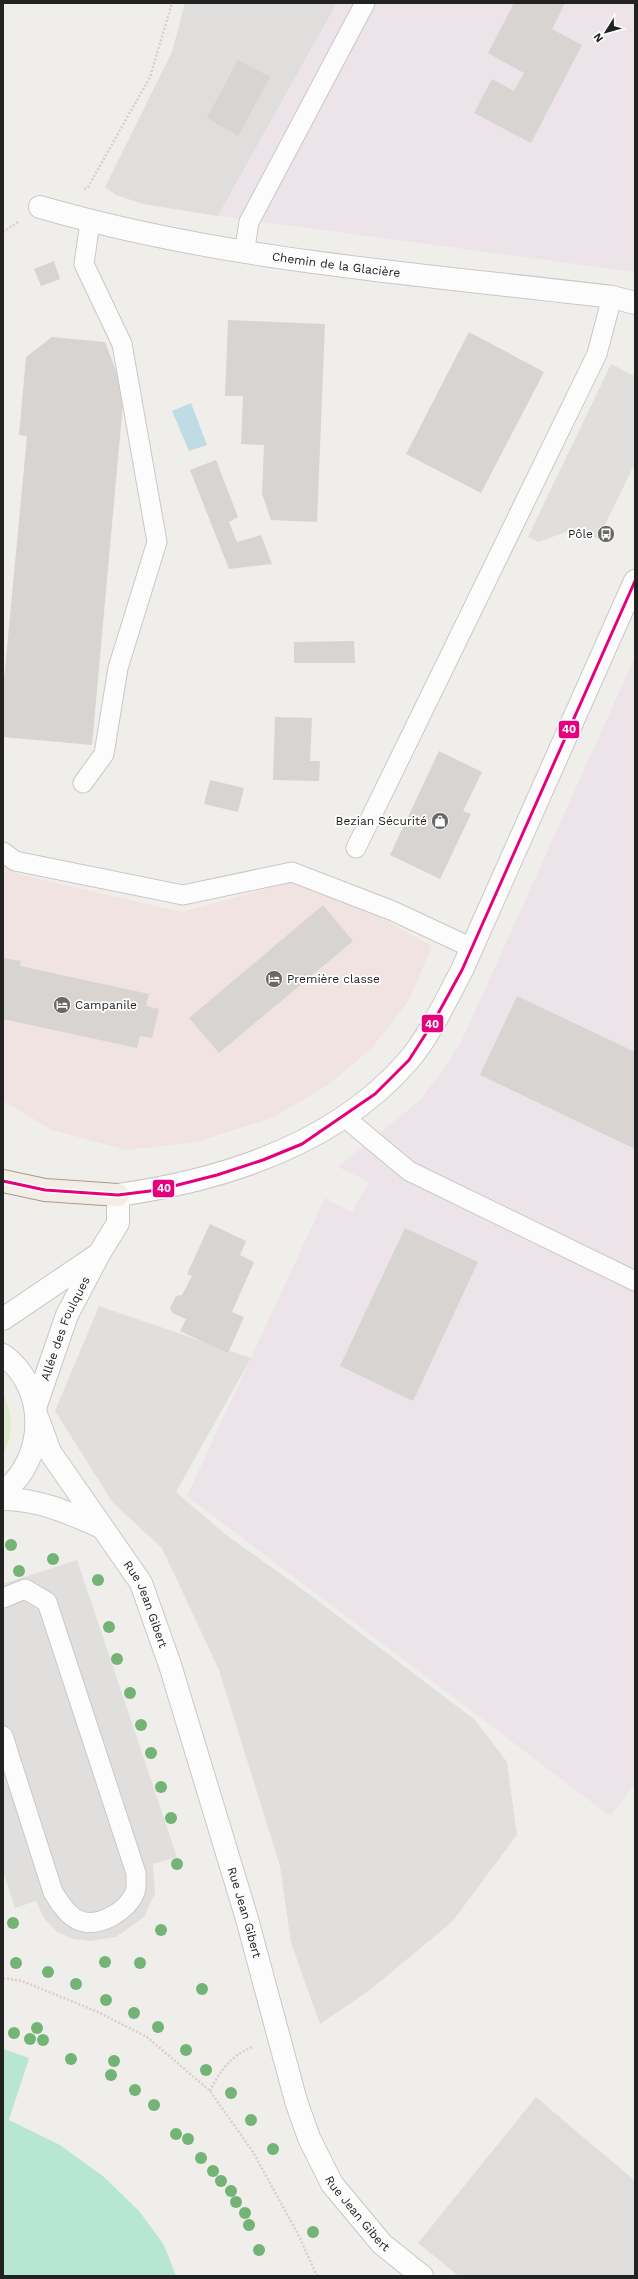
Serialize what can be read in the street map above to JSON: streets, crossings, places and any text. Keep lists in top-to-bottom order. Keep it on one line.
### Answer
{"streets":{"street":["Chemin de la Glacière","Allée des Foulques","Rue Jean Gibert"]},"crossings":[["Allée des Foulques","Rue Jean Gibert"]],"places":{"bus stop":["Pôle"],"shop":["Bezian Sécurité"],"hotel":["Première classe","Campanile"]},"lines":["transit line 40"],"north":"bottom left"}
